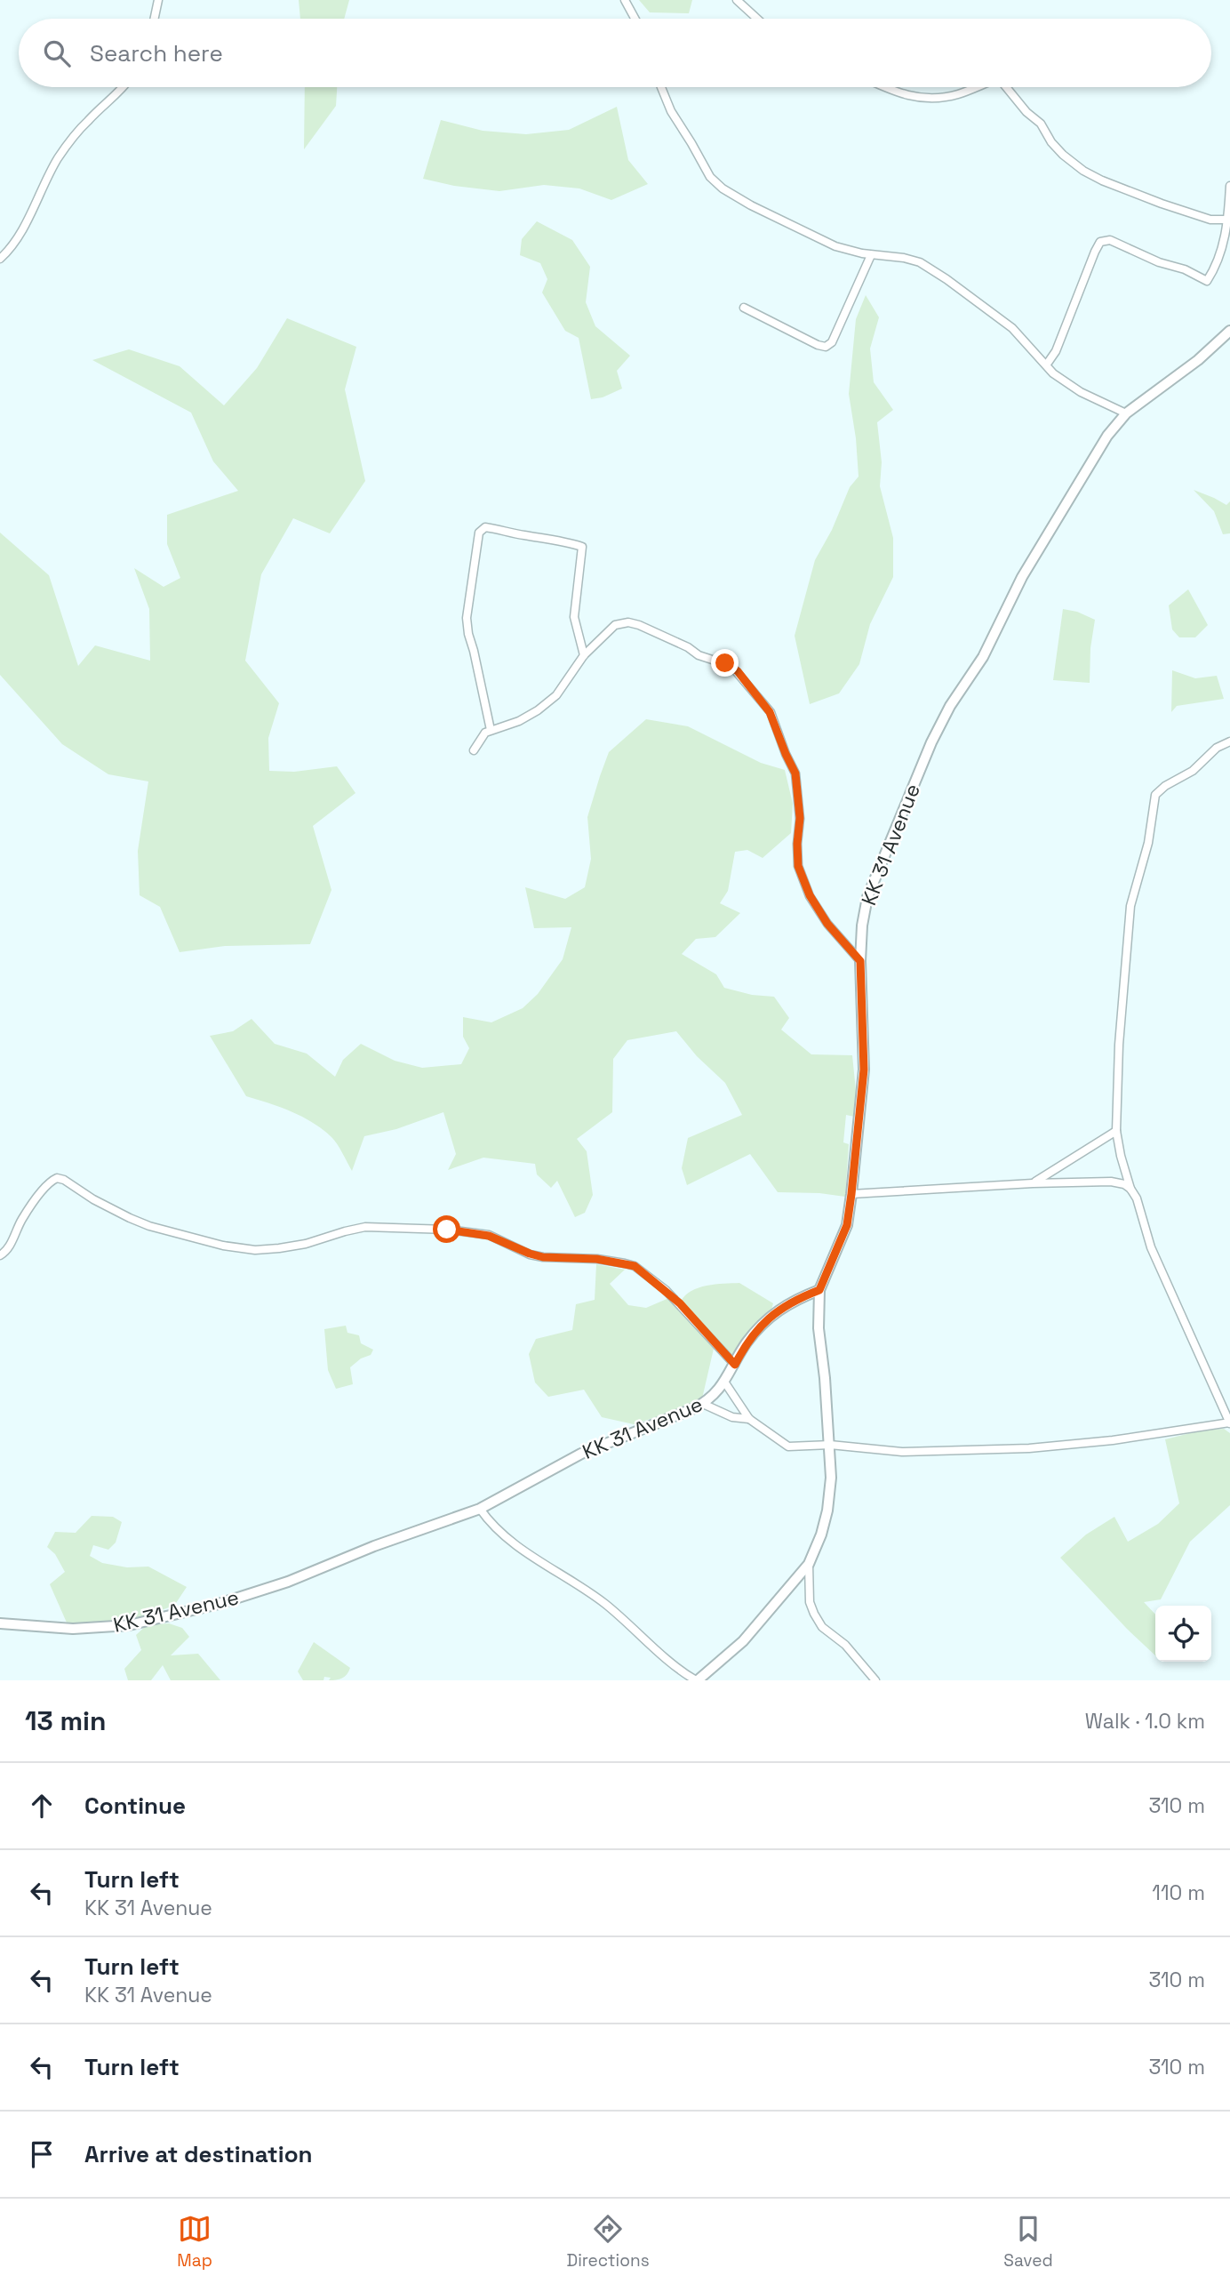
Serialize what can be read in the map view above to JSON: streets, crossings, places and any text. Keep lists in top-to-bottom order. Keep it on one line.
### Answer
{"streets":{"main road":["KK 31 Avenue"]},"page":{"search":"Search here","heading":["13 min","Walk · 1.0 km"],"list":[["Continue","310 m"],["Turn left","KK 31 Avenue","110 m"],["Turn left","KK 31 Avenue","310 m"],["Turn left","310 m"],"Arrive at destination"],"nav":["Map","Directions","Saved"]}}
